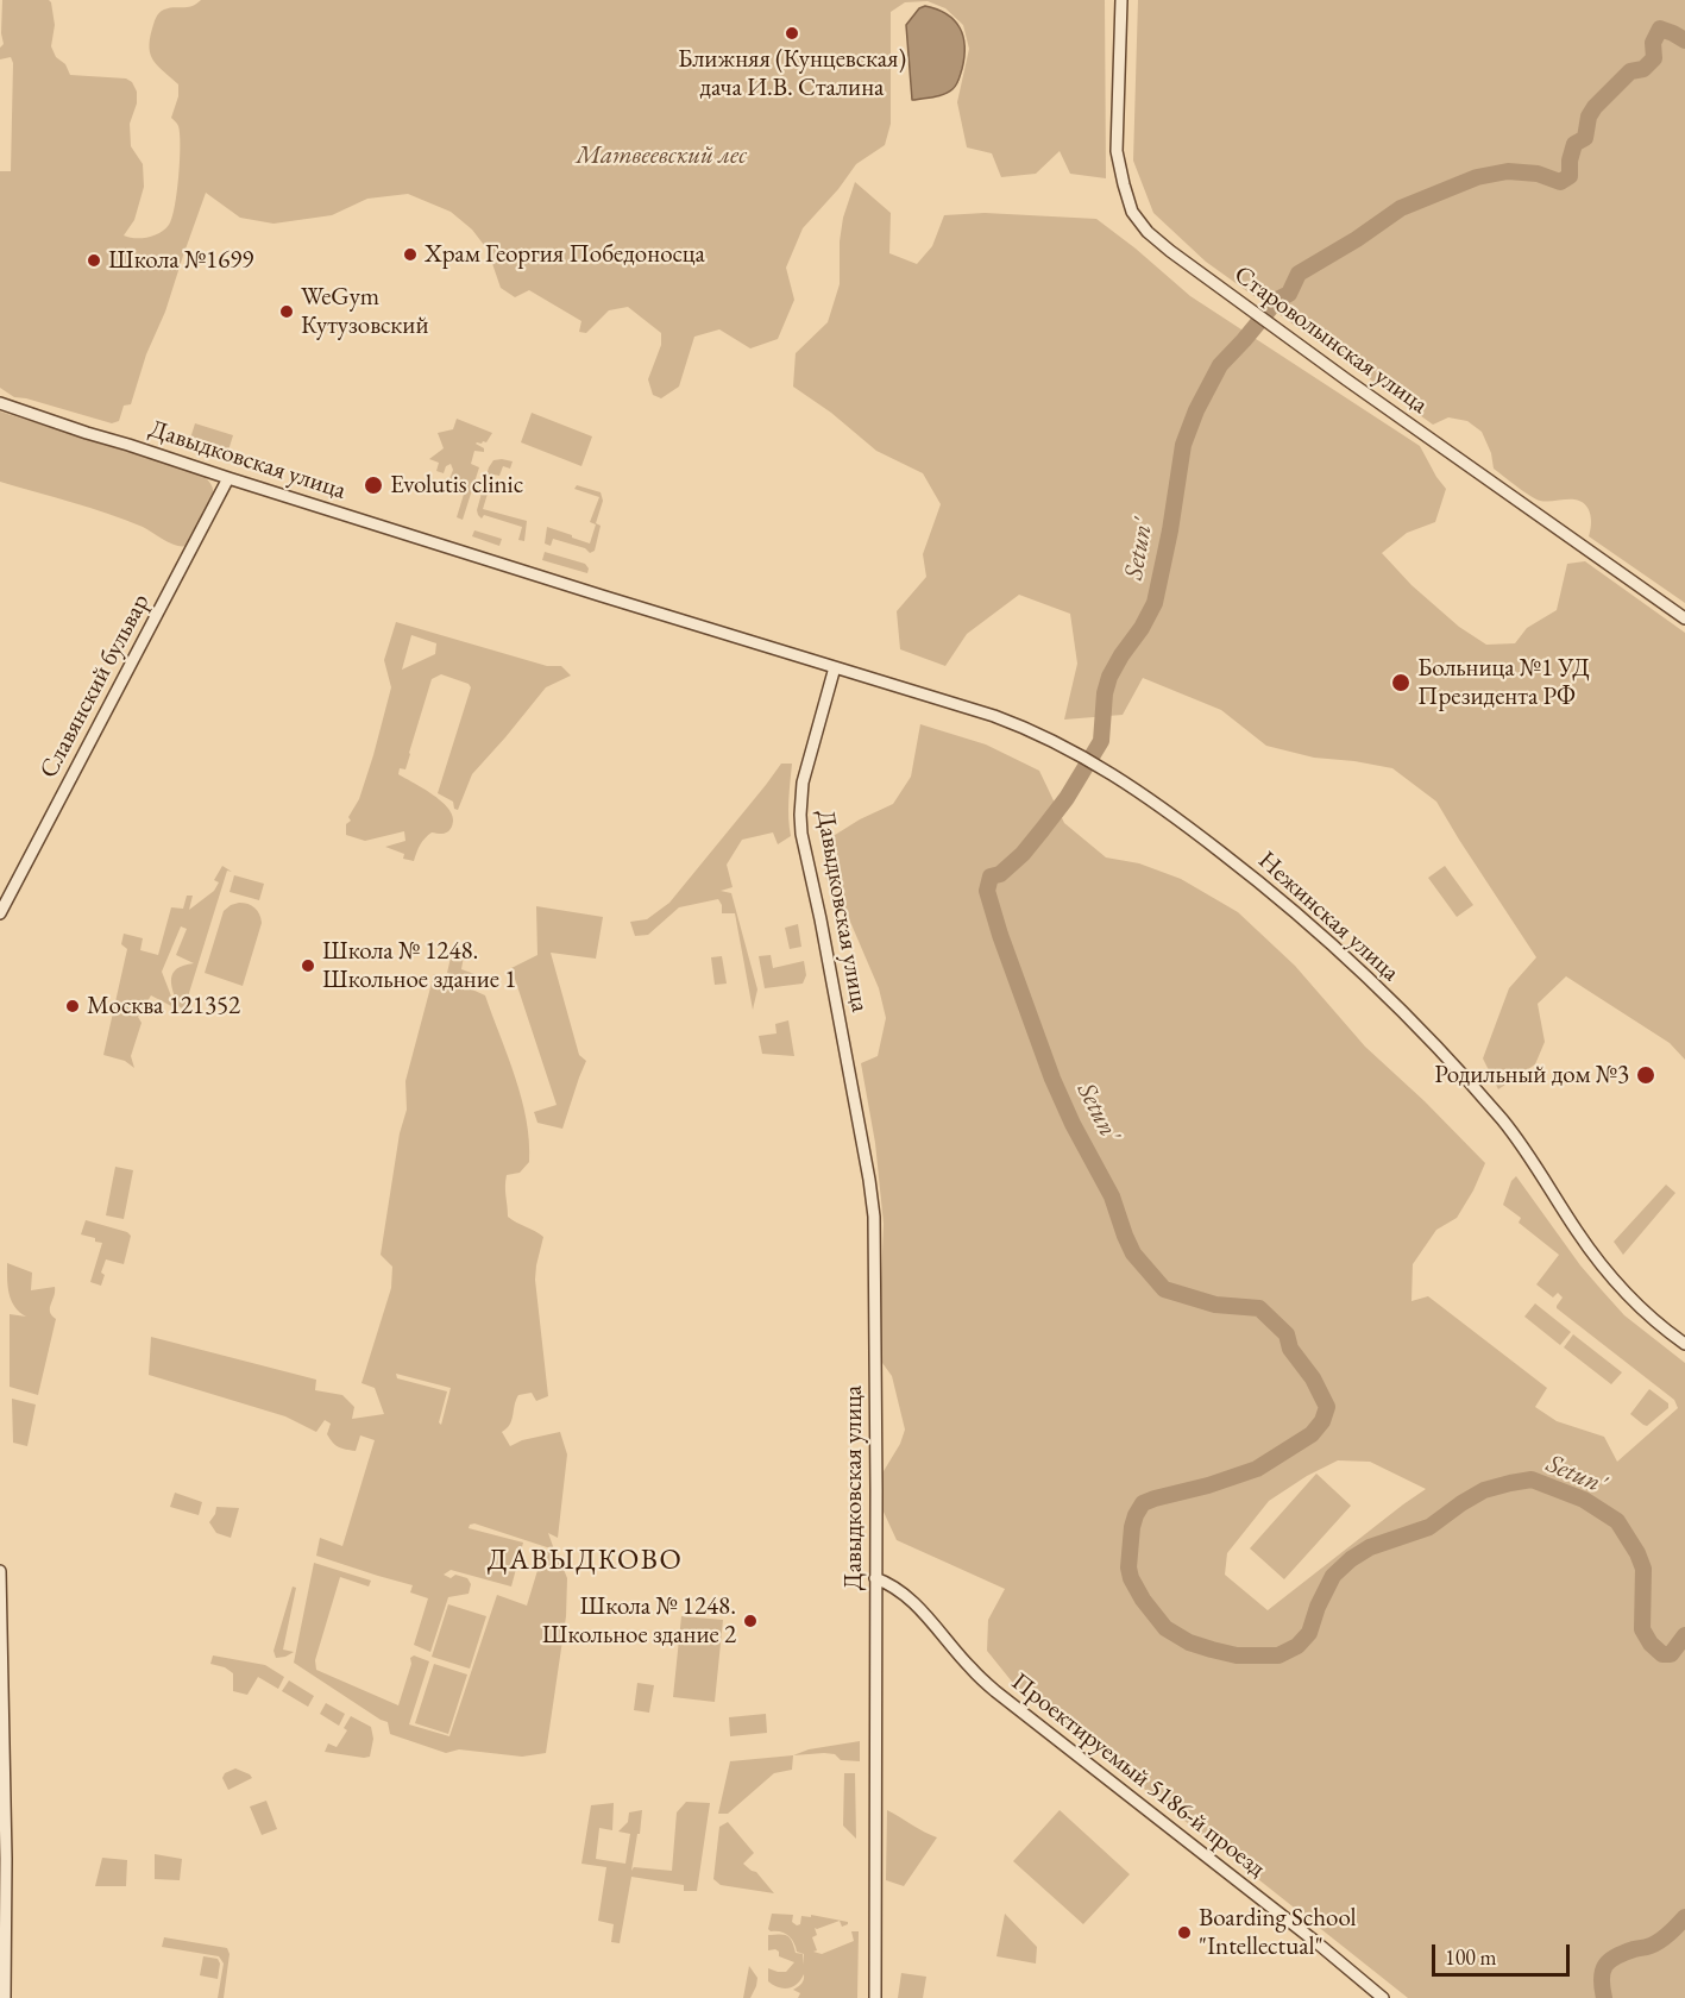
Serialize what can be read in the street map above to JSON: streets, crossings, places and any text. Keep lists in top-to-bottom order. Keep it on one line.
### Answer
{"streets":{"street":["Староволынская улица","Давыдковская улица","Славянский бульвар","Нежинская улица","Проектируемый 5186-й проезд"]},"crossings":[["Давыдковская улица","Славянский бульвар"],["Давыдковская улица","Нежинская улица"],["Давыдковская улица","Проектируемый 5186-й проезд"]],"districts":["ДАВЫДКОВО"],"water":["Setun'"],"parks":["Матвеевский лес"],"places":["Ближняя (Кунцевская) дача И.В. Сталина","Храм Георгия Победоносца","Школа №1699","WeGym Кутузовский","Evolutis clinic","Больница №1 УД Президента РФ","Школа № 1248. Школьное здание 1","Москва 121352","Родильный дом №3","Школа № 1248. Школьное здание 2","Boarding School \"Intellectual\""],"scale_bar":"100 m"}
